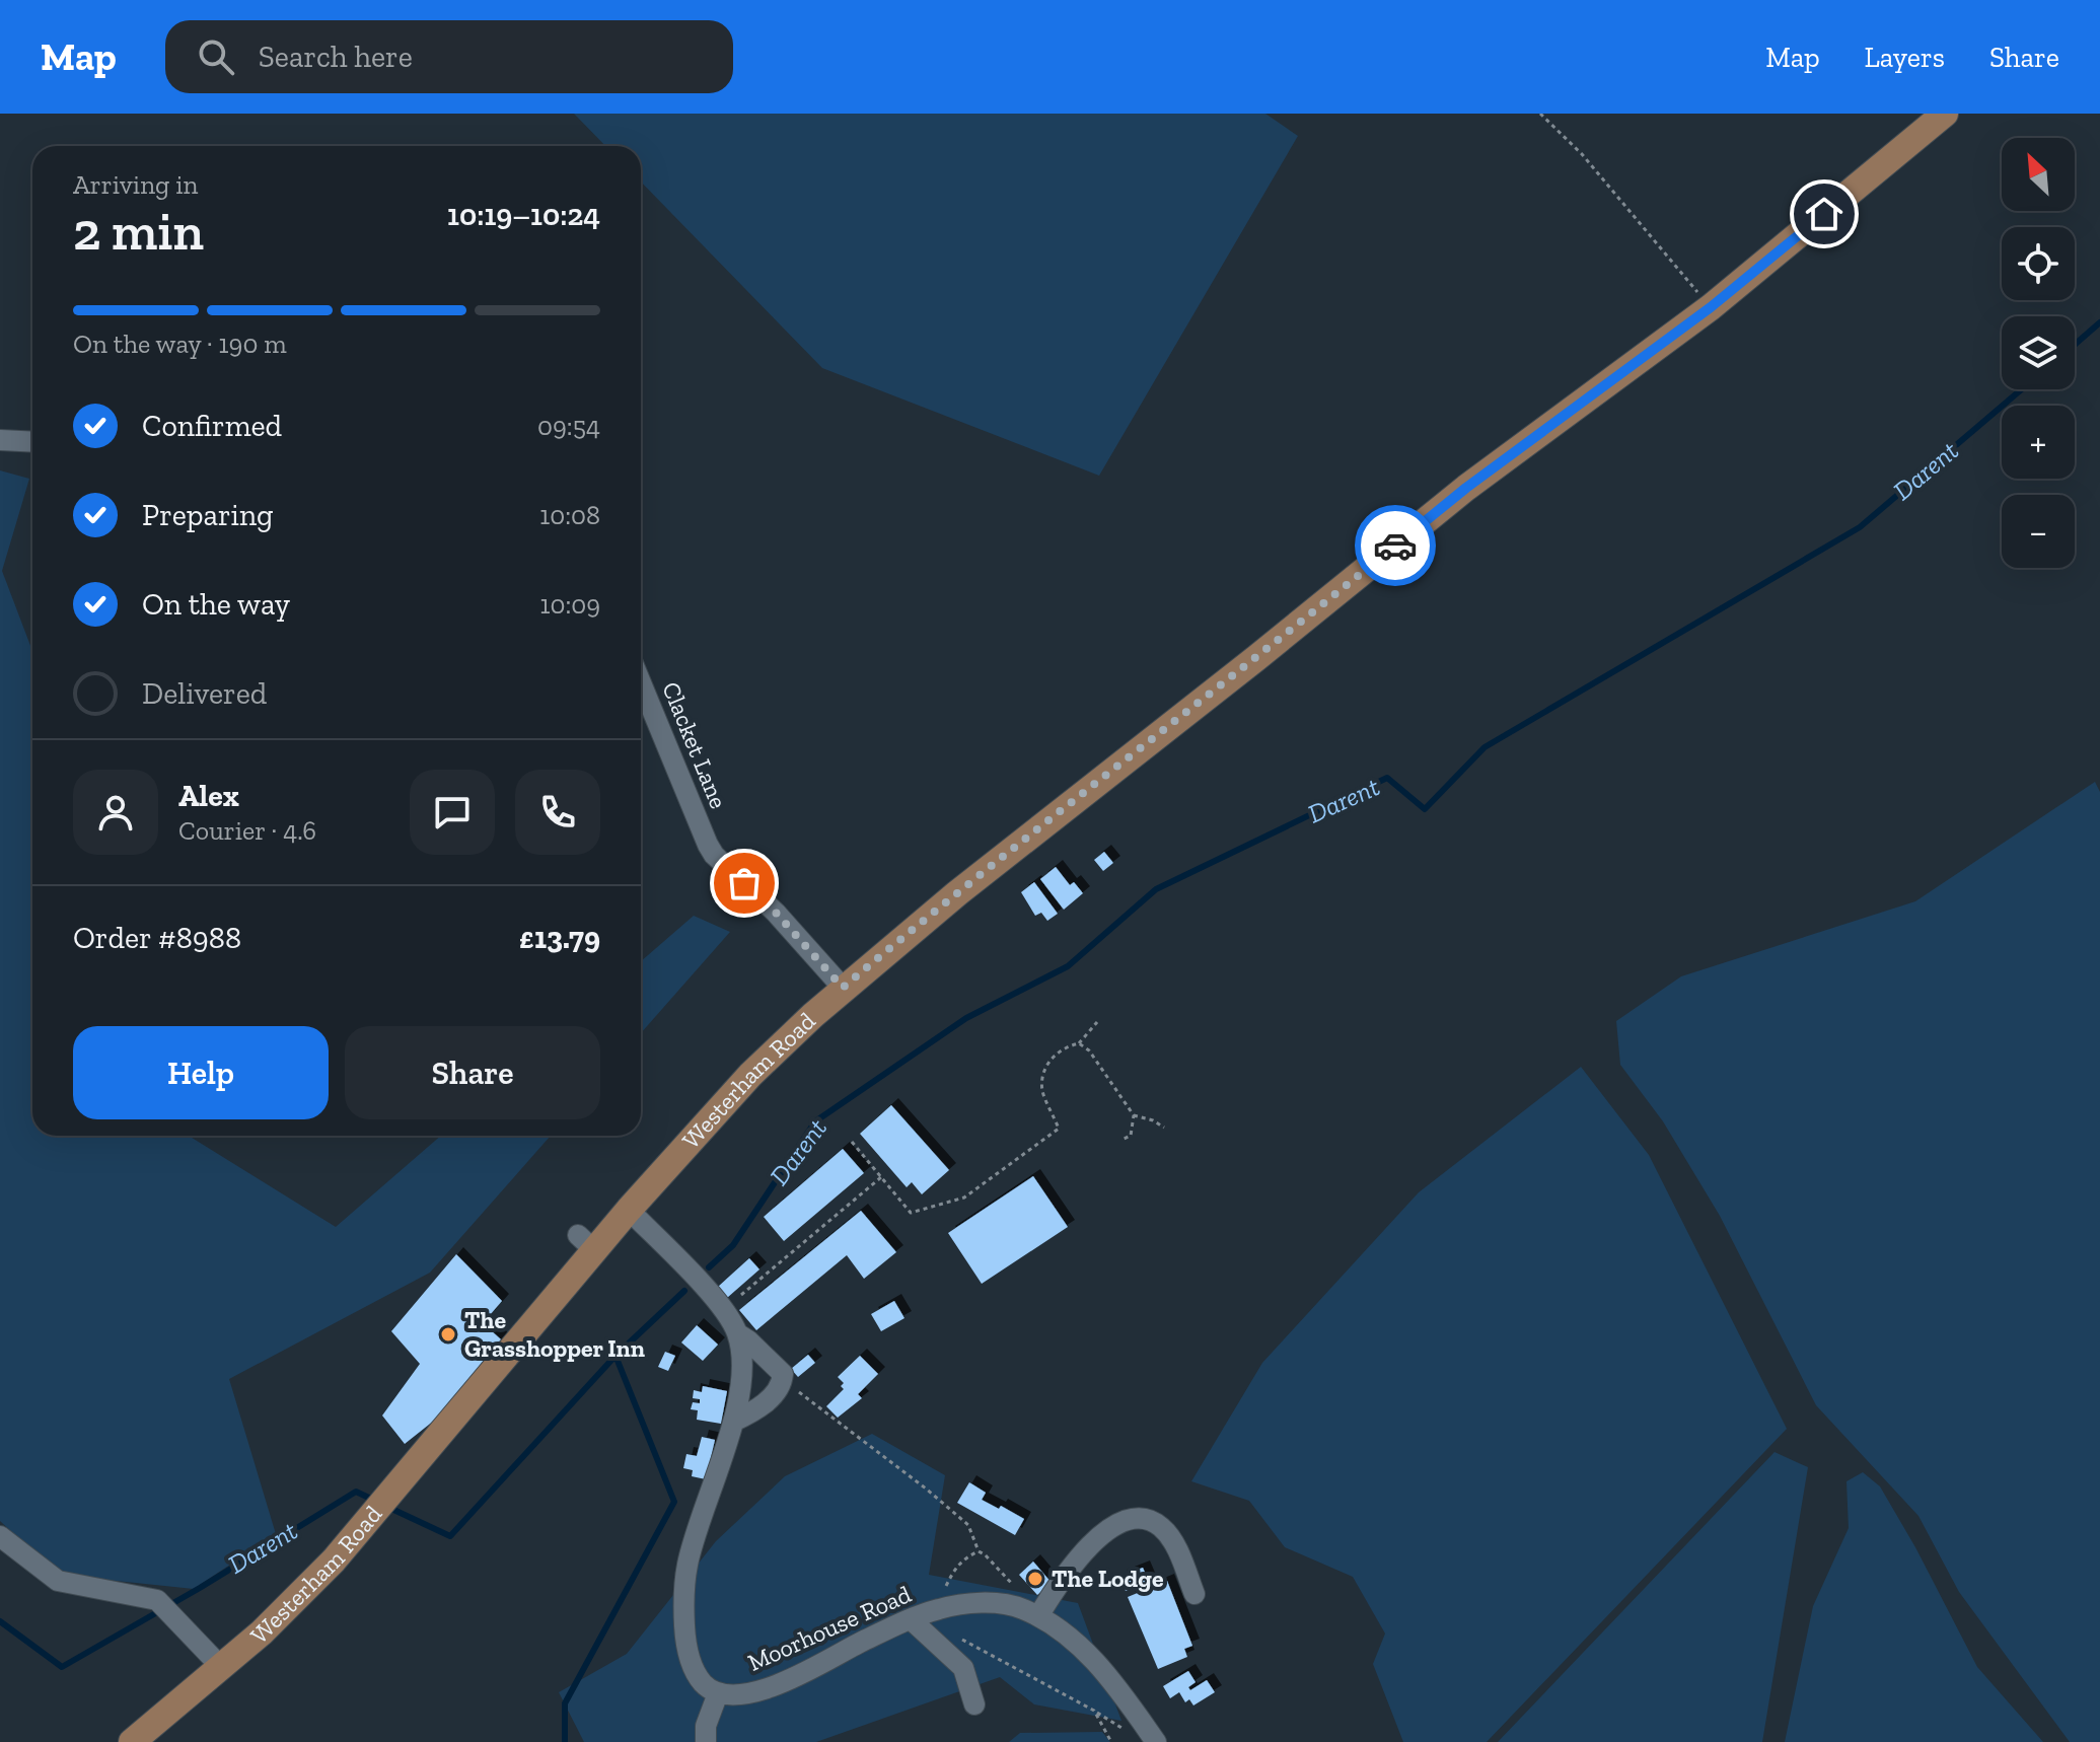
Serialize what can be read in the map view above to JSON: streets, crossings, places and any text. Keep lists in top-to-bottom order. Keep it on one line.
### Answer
{"streets":{"main road":["Westerham Road"],"street":["Clacket Lane","Moorhouse Road"]},"crossings":[["Clacket Lane","Westerham Road"]],"water":["Darent"],"places":["The Grasshopper Inn","The Lodge"],"north":"top left","page":{"header":"Map","search":"Search here","nav":["Map","Layers","Share"],"map_buttons":["+","−"],"heading":["2 min","Arriving in","10:19–10:24"],"panel":["Alex","Courier · 4.6","Order #8988","£13.79"],"bar":"On the way · 190 m","list":[["Confirmed","09:54"],["Preparing","10:08"],["On the way","10:09"],"Delivered"],"buttons":["Help","Share"]}}
